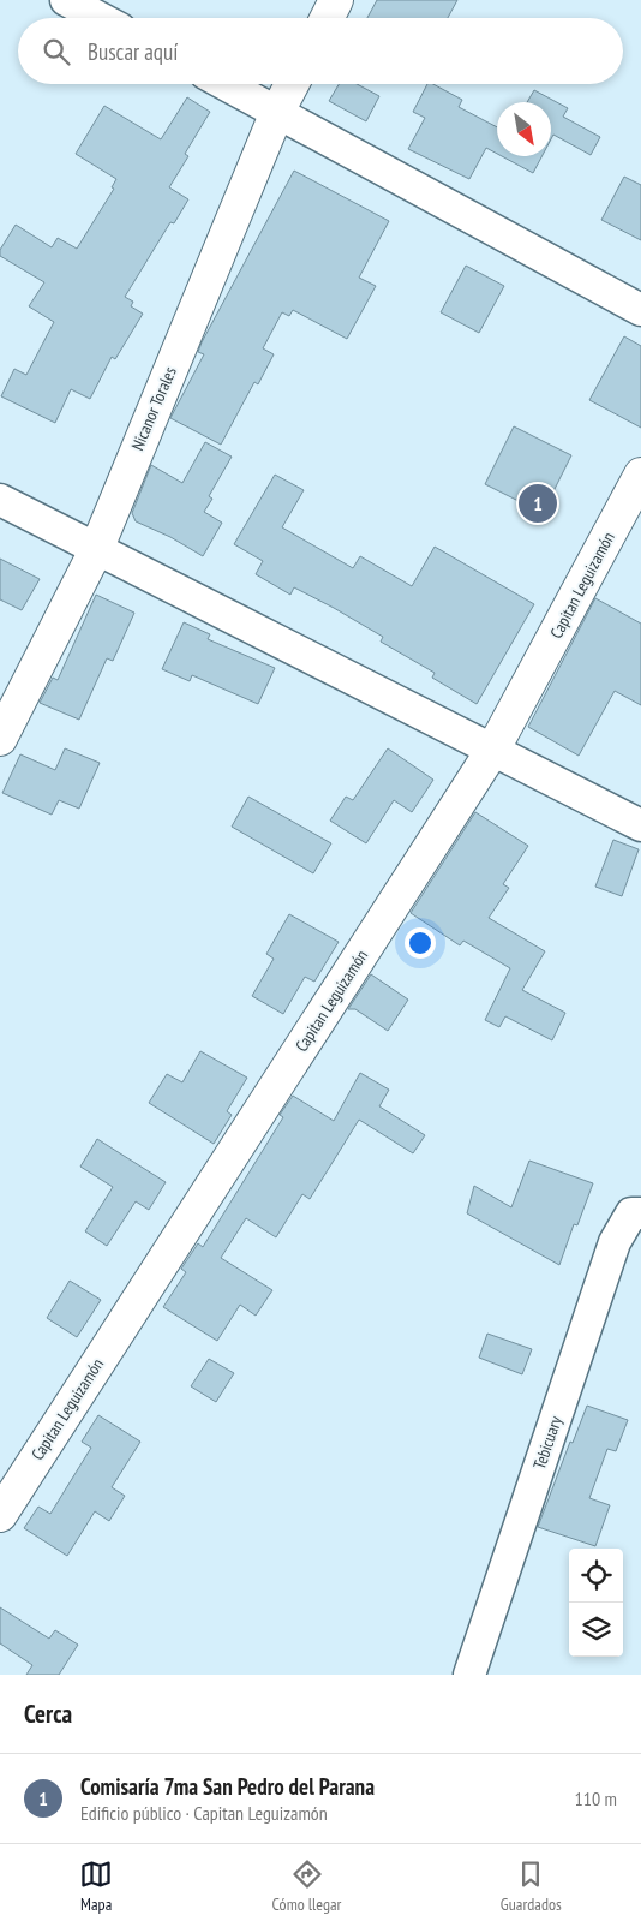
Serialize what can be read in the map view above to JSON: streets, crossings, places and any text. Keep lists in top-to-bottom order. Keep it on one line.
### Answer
{"streets":{"street":["Nicanor Torales","Capitan Leguizamón","Tebicuary"]},"north":"bottom right","page":{"search":"Buscar aquí","pins":"1","heading":"Cerca","list":[{"mark":"1","name":"Comisaría 7ma San Pedro del Parana","note":"Edificio público · Capitan Leguizamón","value":"110 m"}],"nav":["Mapa","Cómo llegar","Guardados"]}}
